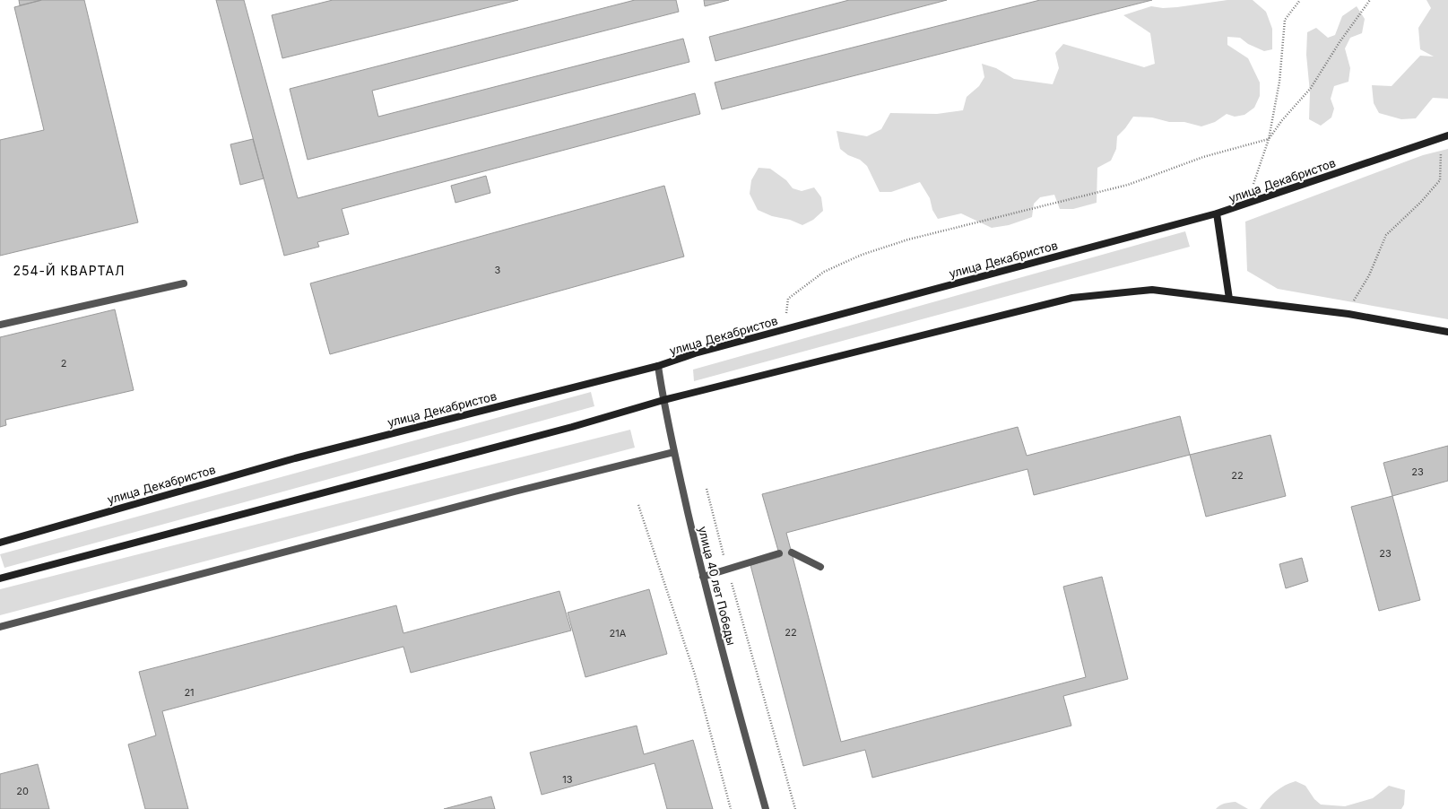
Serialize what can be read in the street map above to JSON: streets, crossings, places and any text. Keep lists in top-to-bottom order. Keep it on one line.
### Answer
{"streets":{"street":["улица Декабристов","улица 40 лет Победы"]},"crossings":[["улица Декабристов","улица 40 лет Победы"]],"districts":["254-Й КВАРТАЛ"],"house_numbers":["3","2","23","22","23","22","21А","21","13","20"]}
